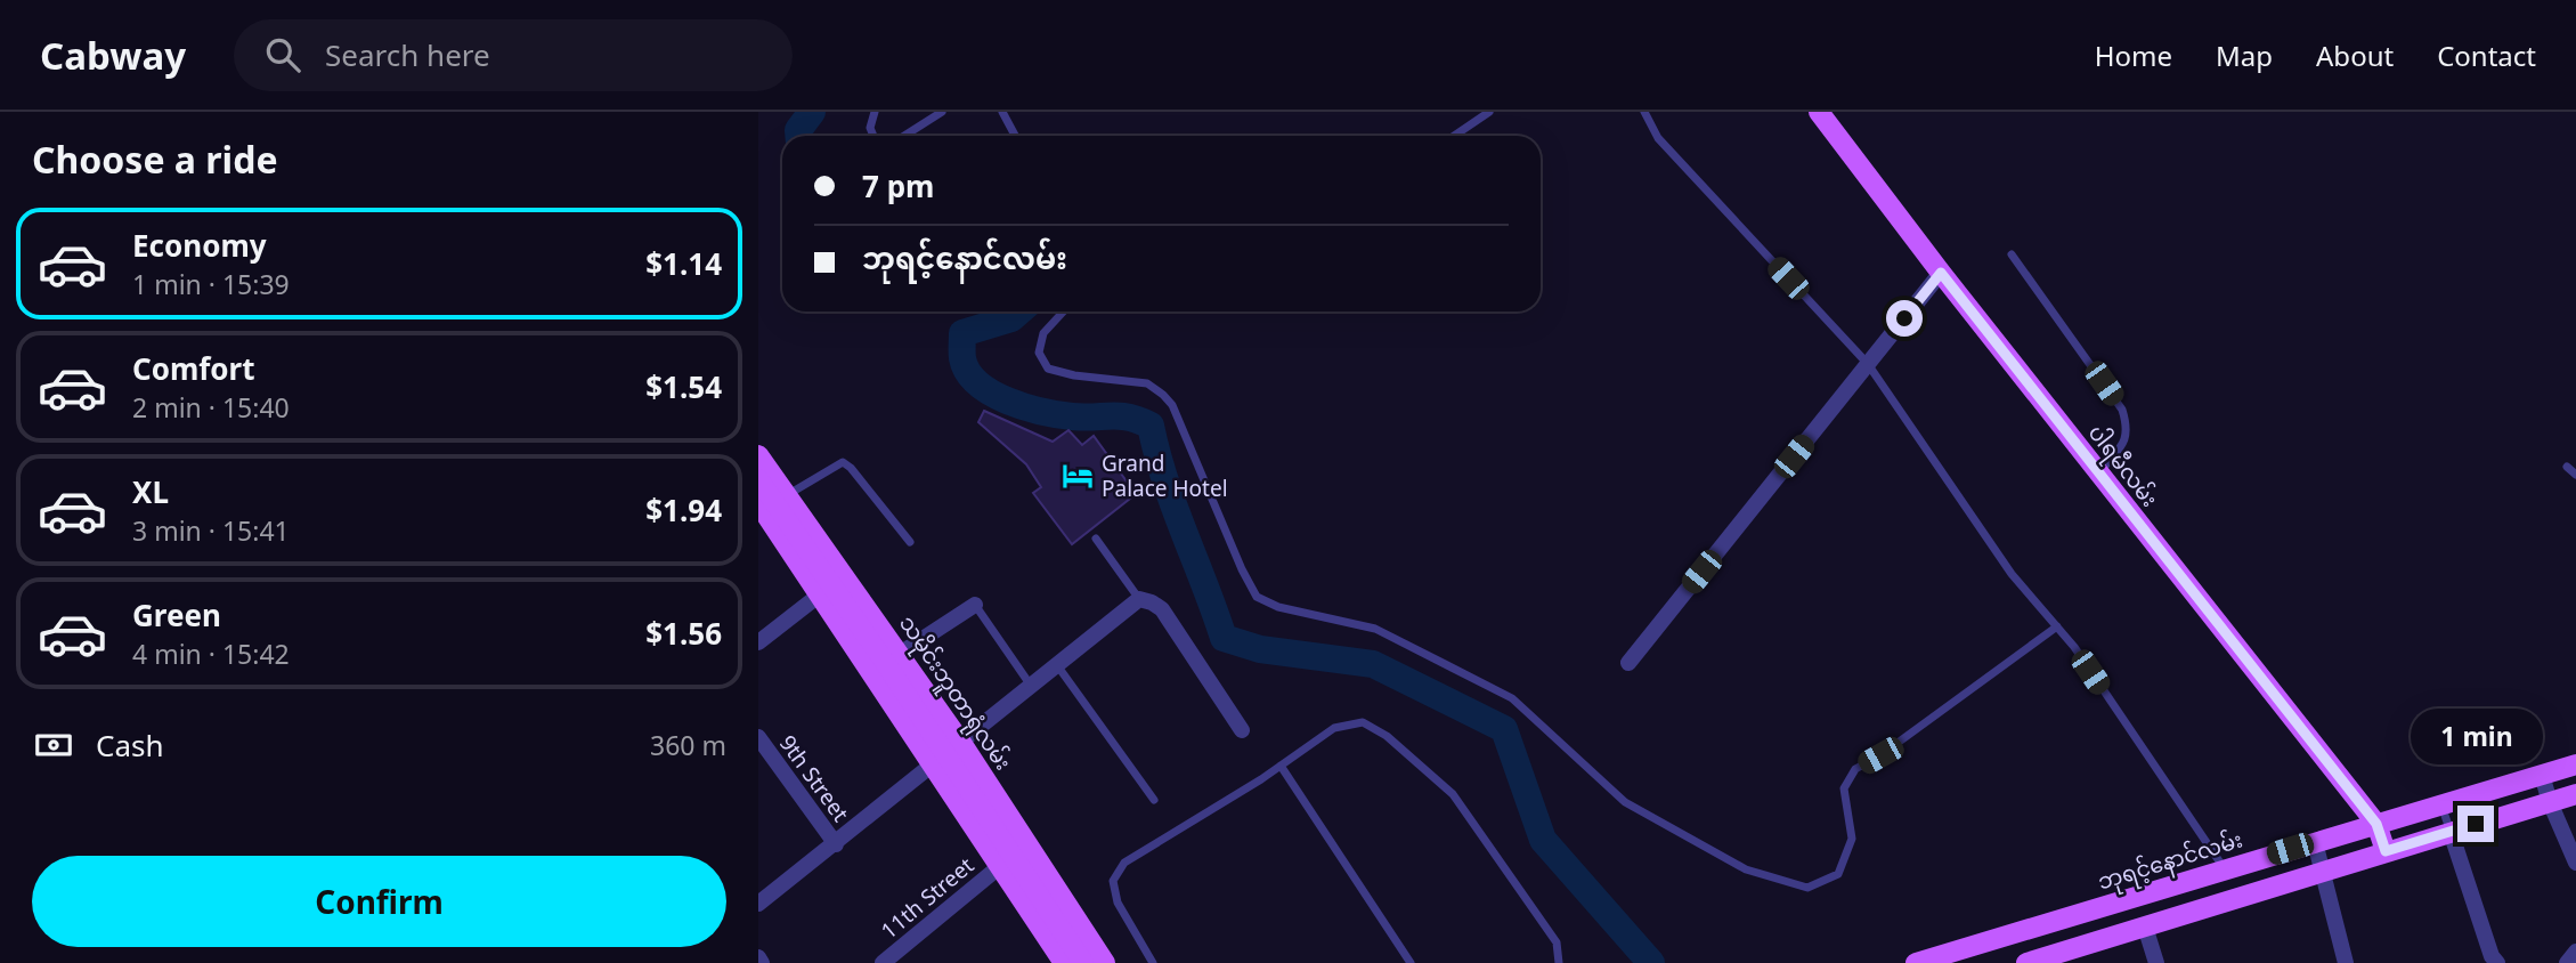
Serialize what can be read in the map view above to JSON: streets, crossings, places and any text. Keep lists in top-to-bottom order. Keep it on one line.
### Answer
{"streets":{"main road":["ပါရမီလမ်း","သမိုင်းဘူတာရုံလမ်း","ဘုရင့်နောင်လမ်း"],"street":["9th Street","11th Street"]},"crossings":[["ပါရမီလမ်း","ဘုရင့်နောင်လမ်း"]],"places":{"hotel":["Grand Palace Hotel"]},"page":{"header":"Cabway","search":"Search here","nav":["Home","Map","About","Contact"],"heading":"Choose a ride","banner":["7 pm","ဘုရင့်နောင်လမ်း"],"list":[{"name":"Economy","note":"1 min · 15:39","value":"$1.14"},{"name":"Comfort","note":"2 min · 15:40","value":"$1.54"},{"name":"XL","note":"3 min · 15:41","value":"$1.94"},{"name":"Green","note":"4 min · 15:42","value":"$1.56"}],"pay":["Cash","360 m"],"bubble":"1 min","buttons":"Confirm"}}
